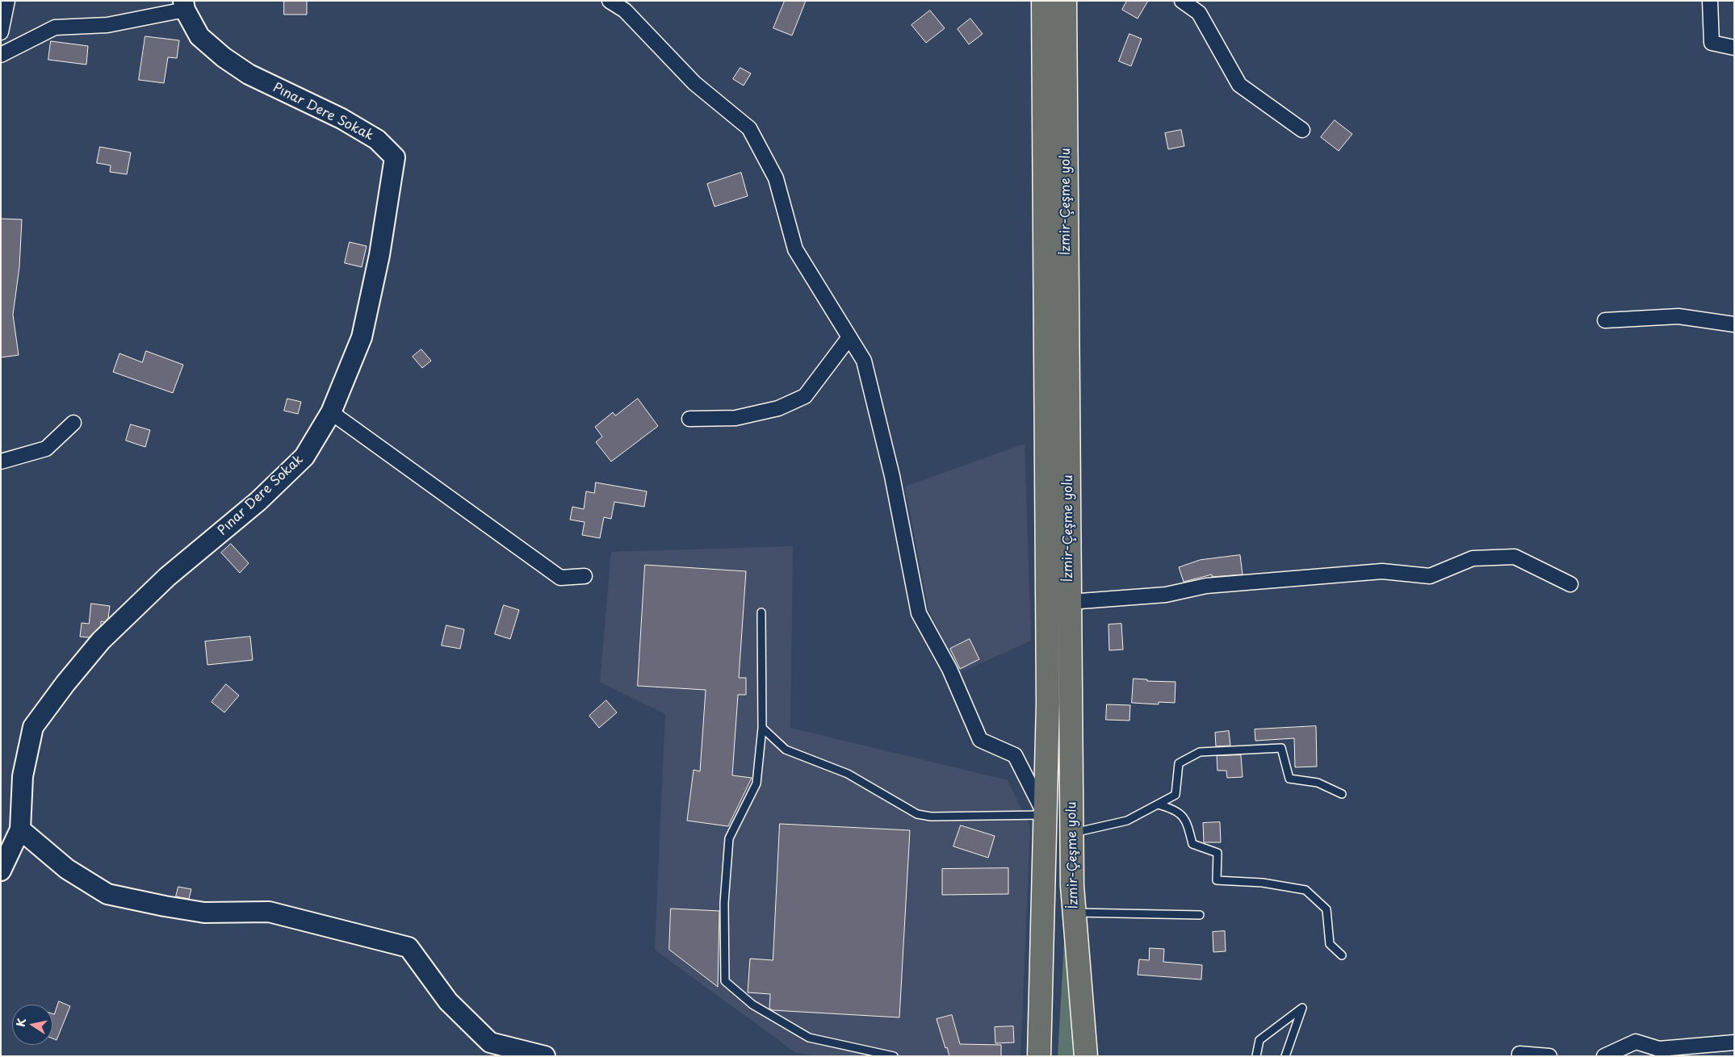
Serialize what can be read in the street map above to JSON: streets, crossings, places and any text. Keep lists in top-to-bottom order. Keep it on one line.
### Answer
{"streets":{"highway":["İzmir-Çeşme yolu"],"street":["Pınar Dere Sokak"]},"north":"left"}
